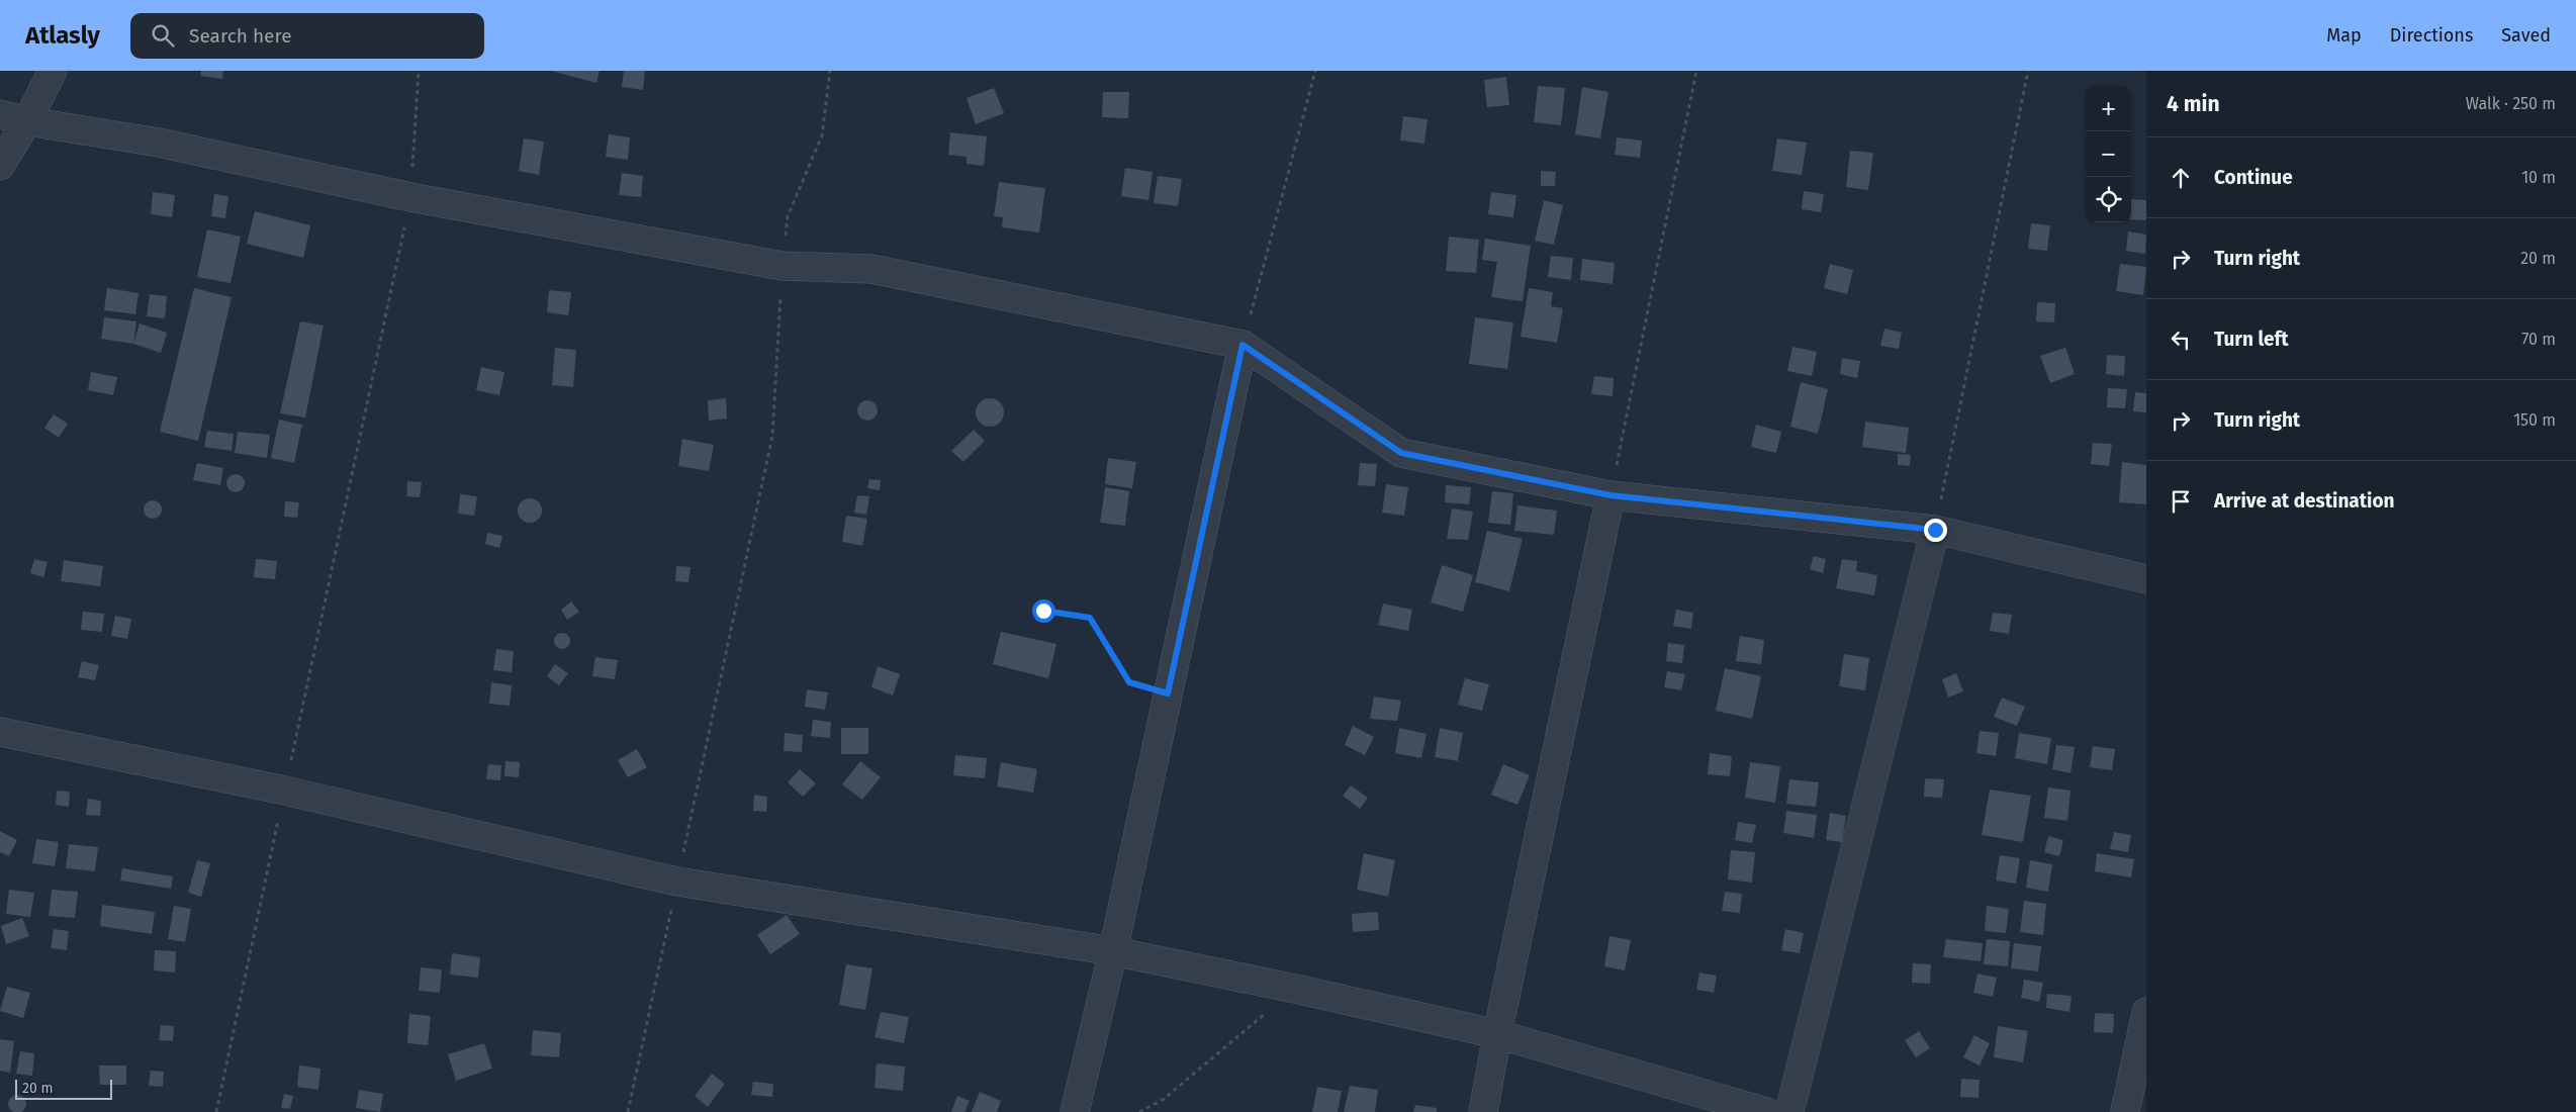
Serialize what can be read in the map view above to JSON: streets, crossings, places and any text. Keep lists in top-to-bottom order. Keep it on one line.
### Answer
{"scale_bar":"20 m","page":{"header":"Atlasly","search":"Search here","nav":["Map","Directions","Saved"],"heading":["4 min","Walk · 250 m"],"map_buttons":["+","−"],"list":[["Continue","10 m"],["Turn right","20 m"],["Turn left","70 m"],["Turn right","150 m"],"Arrive at destination"],"scale":"20 m"}}
